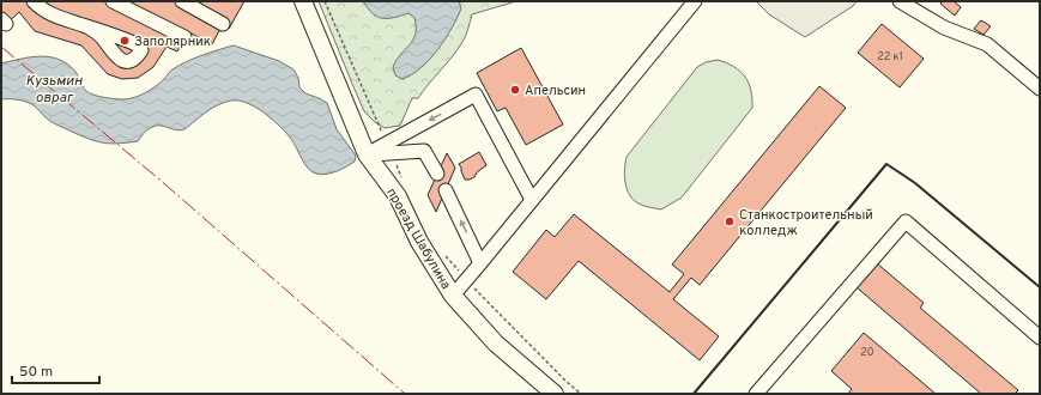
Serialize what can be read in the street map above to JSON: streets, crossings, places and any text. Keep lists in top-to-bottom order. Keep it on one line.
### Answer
{"streets":{"main road":["проезд Шабулина"]},"water":["Кузьмин овраг"],"places":["Заполярник","Апельсин","Станкостроительный колледж"],"house_numbers":["22 к1","20"],"scale_bar":"50 m"}
